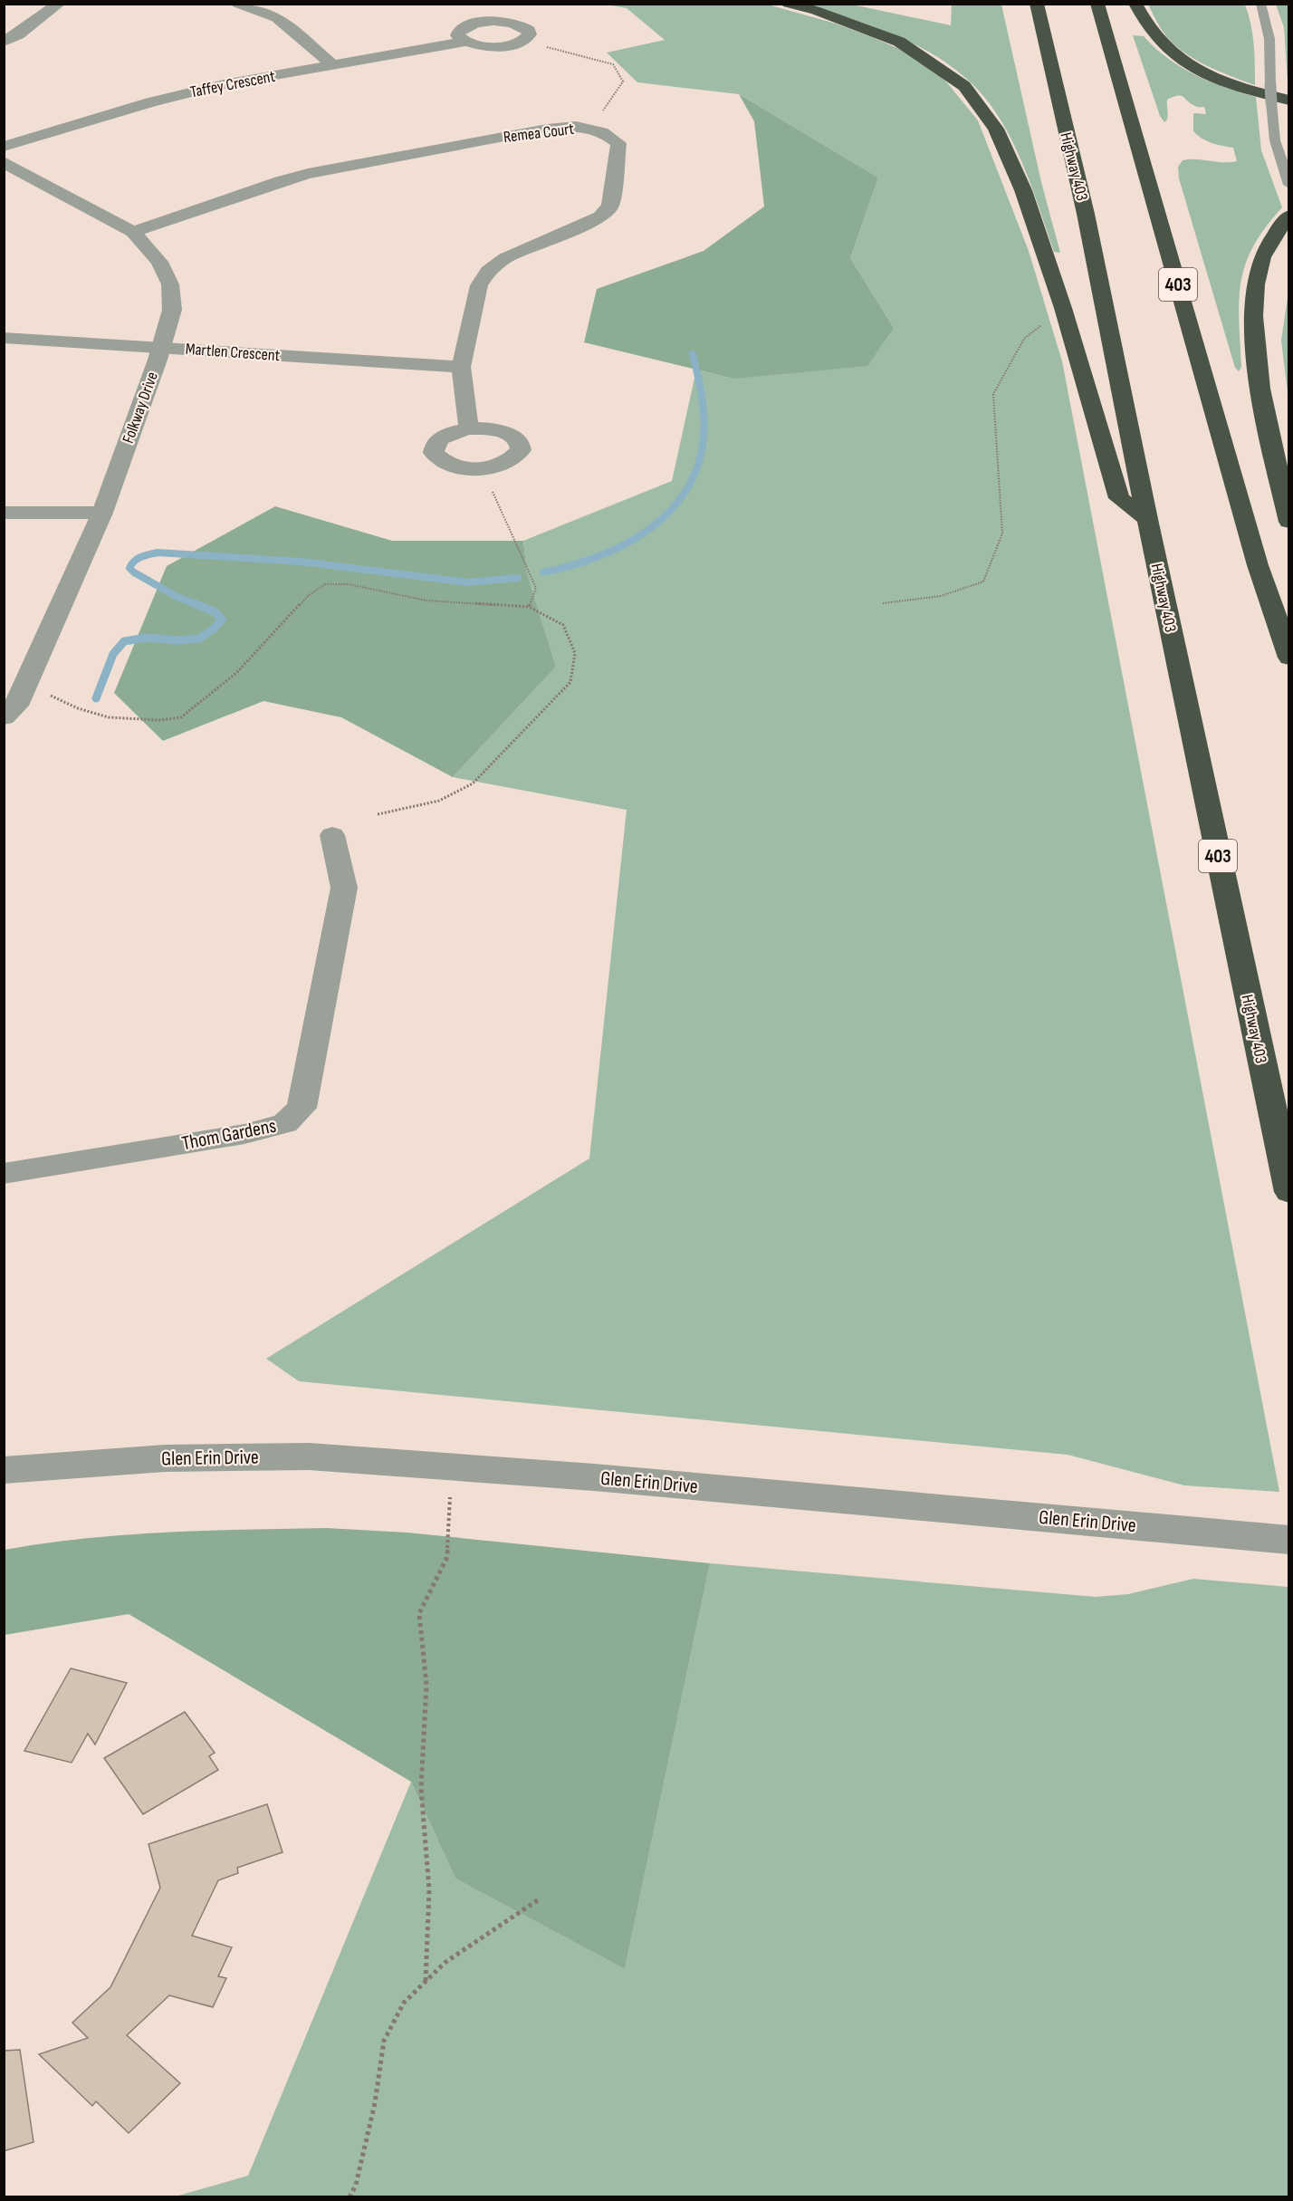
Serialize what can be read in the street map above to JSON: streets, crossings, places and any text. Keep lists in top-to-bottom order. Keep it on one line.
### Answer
{"streets":{"highway":["Highway 403","403"],"street":["Taffey Crescent","Remea Court","Martlen Crescent","Folkway Drive","Thom Gardens","Glen Erin Drive"]},"crossings":[["Remea Court","Martlen Crescent"],["Remea Court","Folkway Drive"],["Martlen Crescent","Folkway Drive"]]}
